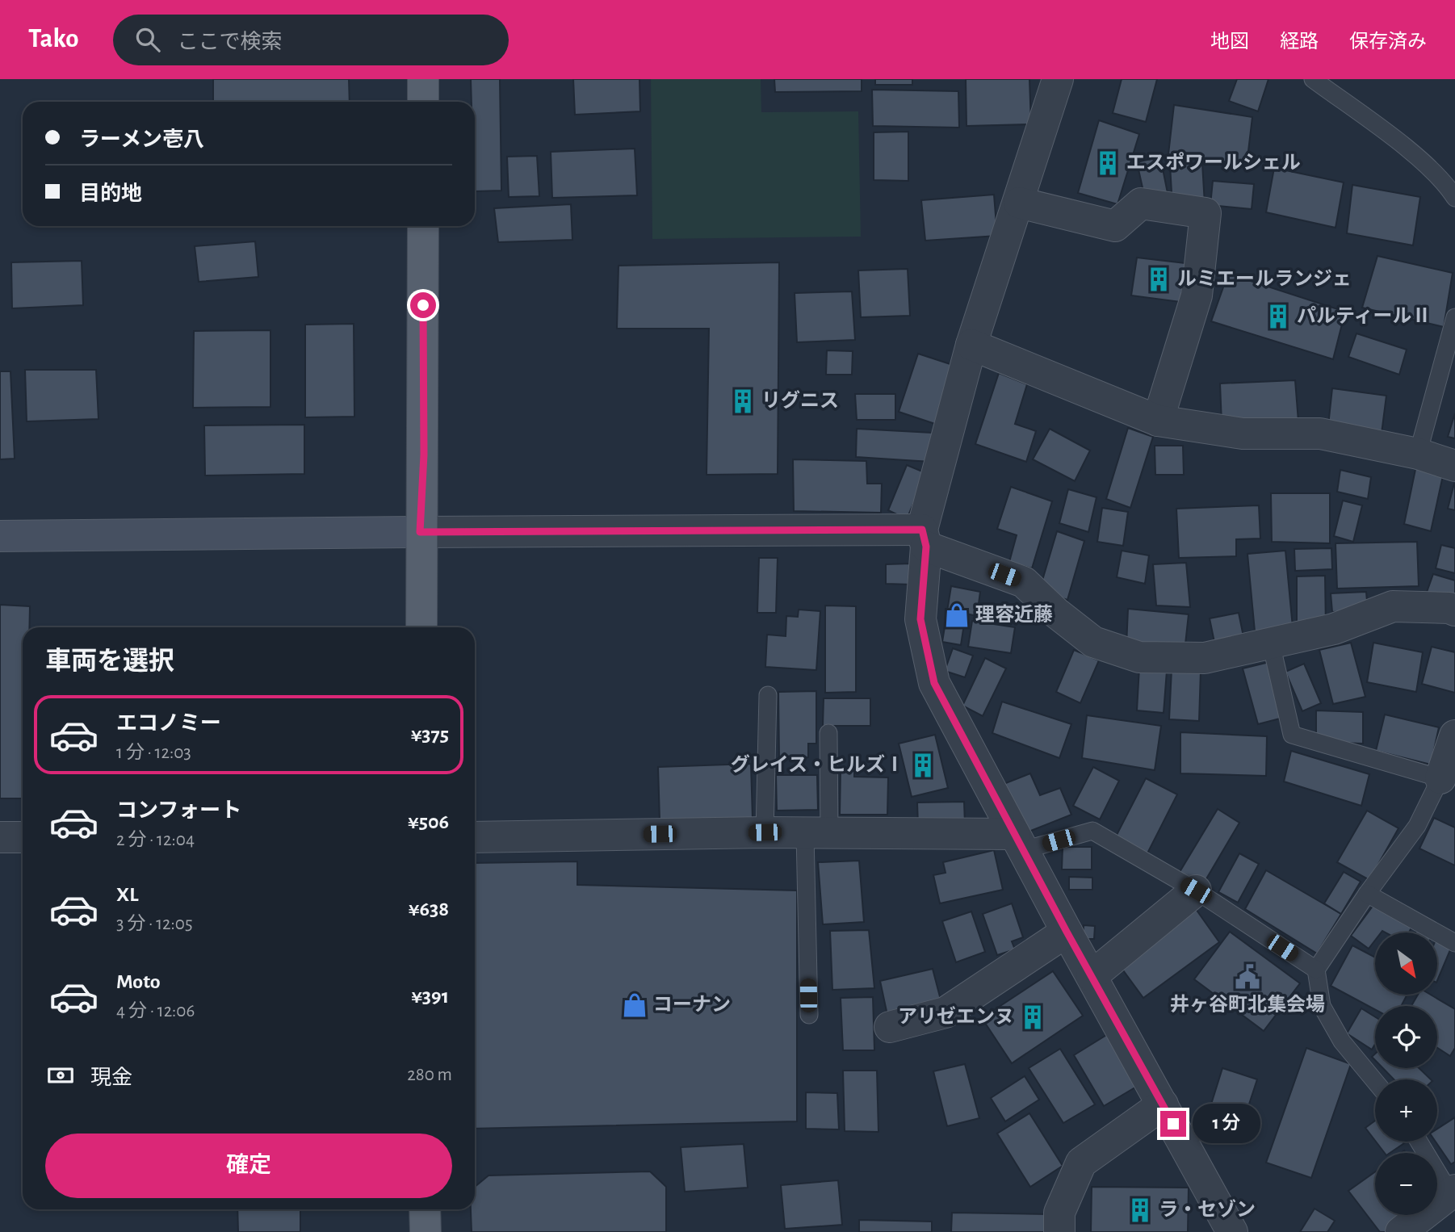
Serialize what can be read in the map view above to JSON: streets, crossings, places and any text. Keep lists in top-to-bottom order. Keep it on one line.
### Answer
{"places":{"building":["エスポワールシェル","ルミエールランジェ","パルティールⅡ","リグニス","グレイス・ヒルズⅠ","アリゼエンヌ","ラ・セゾン"],"shop":["理容近藤","コーナン"],"public building":["井ヶ谷町北集会場"]},"north":"bottom right","page":{"header":"Tako","search":"ここで検索","nav":["地図","経路","保存済み"],"banner":["ラーメン壱八","目的地"],"heading":"車両を選択","list":[{"name":"エコノミー","note":"1 分 · 12:03","value":"¥375"},{"name":"コンフォート","note":"2 分 · 12:04","value":"¥506"},{"name":"XL","note":"3 分 · 12:05","value":"¥638"},{"name":"Moto","note":"4 分 · 12:06","value":"¥391"}],"map_buttons":["+","−"],"pay":["現金","280 m"],"bubble":"1 分","buttons":"確定"}}
